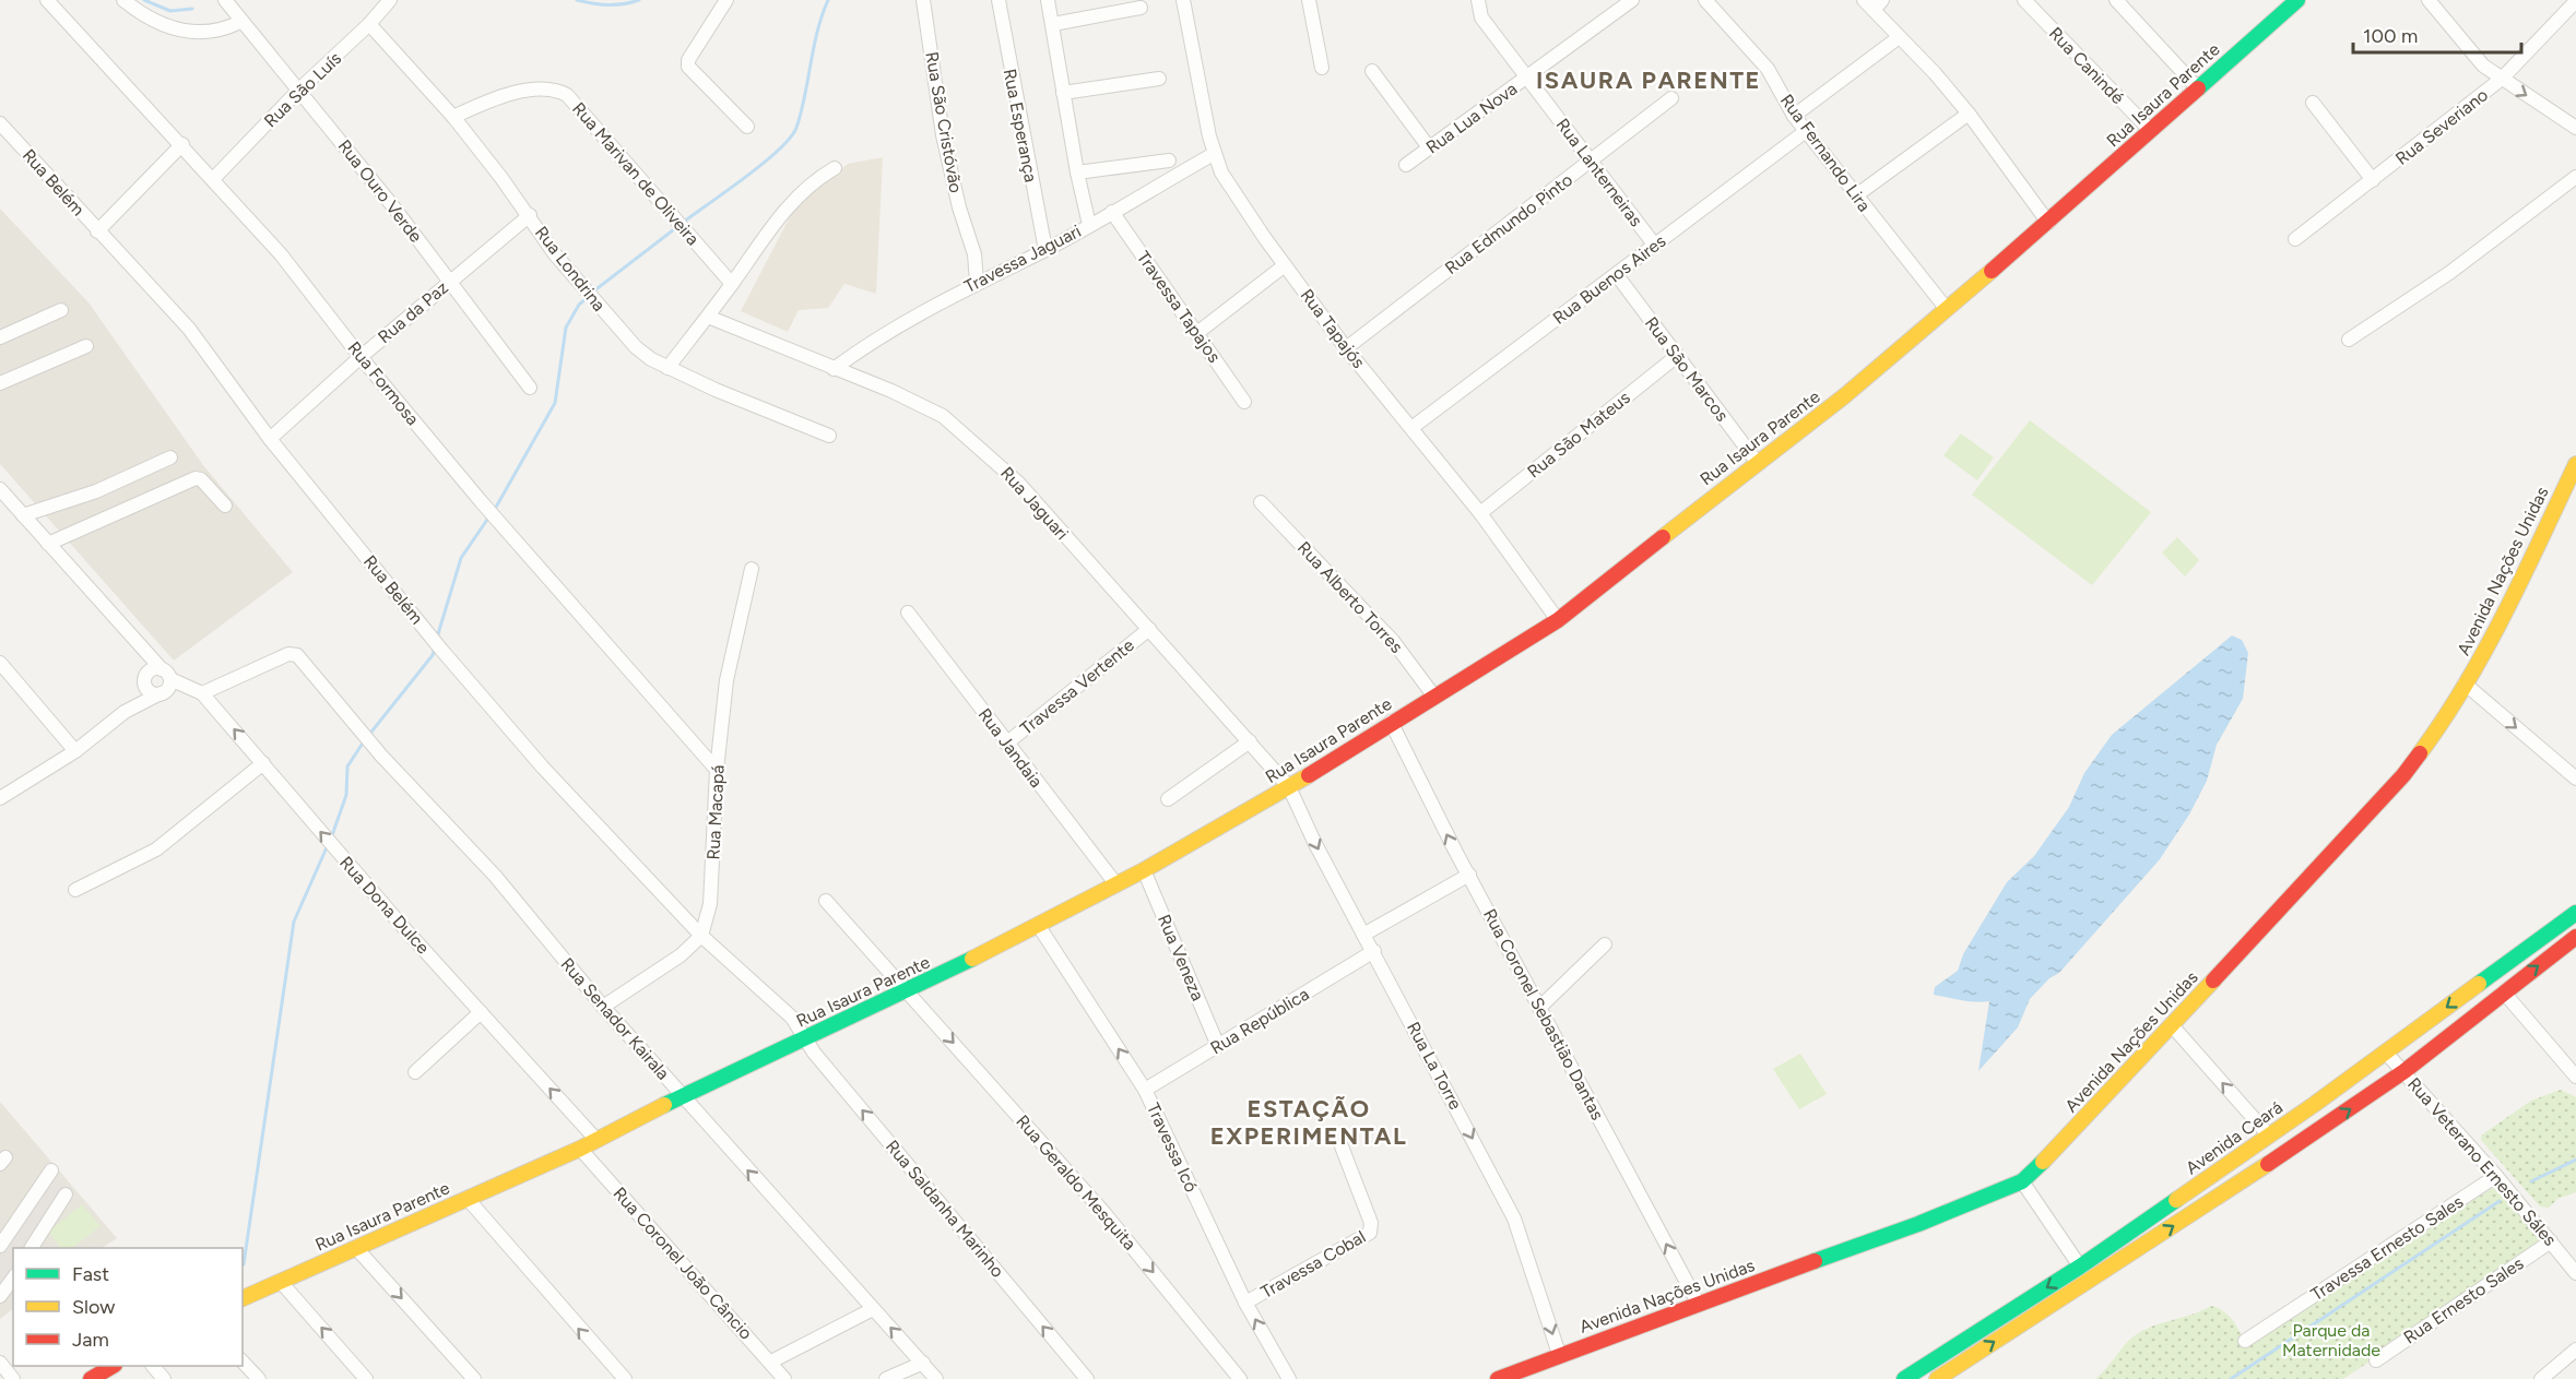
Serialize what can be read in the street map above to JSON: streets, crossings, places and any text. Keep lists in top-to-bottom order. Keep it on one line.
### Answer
{"streets":{"street":["Rua Canindé","Rua São Luís","Rua Isaura Parente","Rua Lua Nova","Rua São Cristóvão","Rua Esperança","Rua Severiano","Rua Fernando Lira","Rua Lanterneiras","Rua Marivan de Oliveira","Rua Belém","Rua Ouro Verde","Rua Edmundo Pinto","Travessa Jaguari","Rua Londrina","Rua Buenos Aires","Travessa Tapajos","Rua da Paz","Rua Tapajós","Rua São Marcos","Rua Formosa","Rua São Mateus","Rua Jaguari","Avenida Nações Unidas","Rua Alberto Torres","Travessa Vertente","Rua Jandaia","Rua Macapá","Rua Dona Dulce","Rua Veneza","Rua Coronel Sebastião Dantas","Rua Senador Kairala","Rua República","Rua La Torre","Avenida Ceará","Travessa Icó","Rua Veterano Ernesto Sáles","Rua Geraldo Mesquita","Rua Saldanha Marinho","Travessa Ernesto Sales","Rua Coronel João Câncio","Travessa Cobal","Rua Ernesto Sales"]},"crossings":[["Rua Canindé","Rua Isaura Parente"],["Rua São Luís","Rua Ouro Verde"],["Rua São Luís","Rua Londrina"],["Rua São Luís","Rua Formosa"],["Rua Isaura Parente","Rua Fernando Lira"],["Rua Isaura Parente","Rua Belém"],["Rua Isaura Parente","Rua Tapajós"],["Rua Isaura Parente","Rua São Marcos"],["Rua Isaura Parente","Rua Jaguari"],["Rua Isaura Parente","Rua Alberto Torres"],["Rua Isaura Parente","Rua Jandaia"],["Rua Isaura Parente","Rua Dona Dulce"],["Rua Isaura Parente","Rua Veneza"],["Rua Isaura Parente","Rua Coronel Sebastião Dantas"],["Rua Isaura Parente","Rua Senador Kairala"],["Rua Isaura Parente","Rua La Torre"],["Rua Isaura Parente","Travessa Icó"],["Rua Isaura Parente","Rua Geraldo Mesquita"],["Rua Isaura Parente","Rua Saldanha Marinho"],["Rua Isaura Parente","Rua Coronel João Câncio"],["Rua Lua Nova","Rua Lanterneiras"],["Rua São Cristóvão","Travessa Jaguari"],["Rua Esperança","Travessa Jaguari"],["Rua Fernando Lira","Rua Buenos Aires"],["Rua Lanterneiras","Rua Edmundo Pinto"],["Rua Lanterneiras","Rua Buenos Aires"],["Rua Marivan de Oliveira","Rua Londrina"],["Rua Belém","Rua da Paz"],["Rua Belém","Rua Macapá"],["Rua Belém","Rua Saldanha Marinho"],["Rua Ouro Verde","Rua da Paz"],["Rua Edmundo Pinto","Rua Tapajós"],["Travessa Jaguari","Travessa Tapajos"],["Travessa Jaguari","Rua Tapajós"],["Travessa Jaguari","Rua Jaguari"],["Rua Londrina","Rua da Paz"],["Rua Buenos Aires","Rua Tapajós"],["Rua Buenos Aires","Rua São Marcos"],["Rua da Paz","Rua Formosa"],["Rua Tapajós","Rua São Mateus"],["Rua São Marcos","Rua São Mateus"],["Rua Formosa","Rua Macapá"],["Rua Jaguari","Travessa Vertente"],["Rua Jaguari","Rua La Torre"],["Avenida Nações Unidas","Rua Coronel Sebastião Dantas"],["Avenida Nações Unidas","Rua La Torre"],["Travessa Vertente","Rua Jandaia"],["Rua Dona Dulce","Rua Senador Kairala"],["Rua Veneza","Rua República"],["Rua República","Rua La Torre"],["Rua República","Travessa Icó"],["Avenida Ceará","Rua Veterano Ernesto Sáles"],["Travessa Icó","Travessa Cobal"],["Rua Veterano Ernesto Sáles","Travessa Ernesto Sales"],["Rua Veterano Ernesto Sáles","Rua Ernesto Sales"]],"one_way":["Rua Dona Dulce","Rua Coronel Sebastião Dantas","Rua La Torre","Travessa Icó","Rua Geraldo Mesquita","Rua Saldanha Marinho"],"districts":["ISAURA PARENTE","ESTAÇÃO EXPERIMENTAL"],"parks":["Parque da Maternidade"],"legend":["Fast","Slow","Jam"],"scale_bar":"100 m"}
